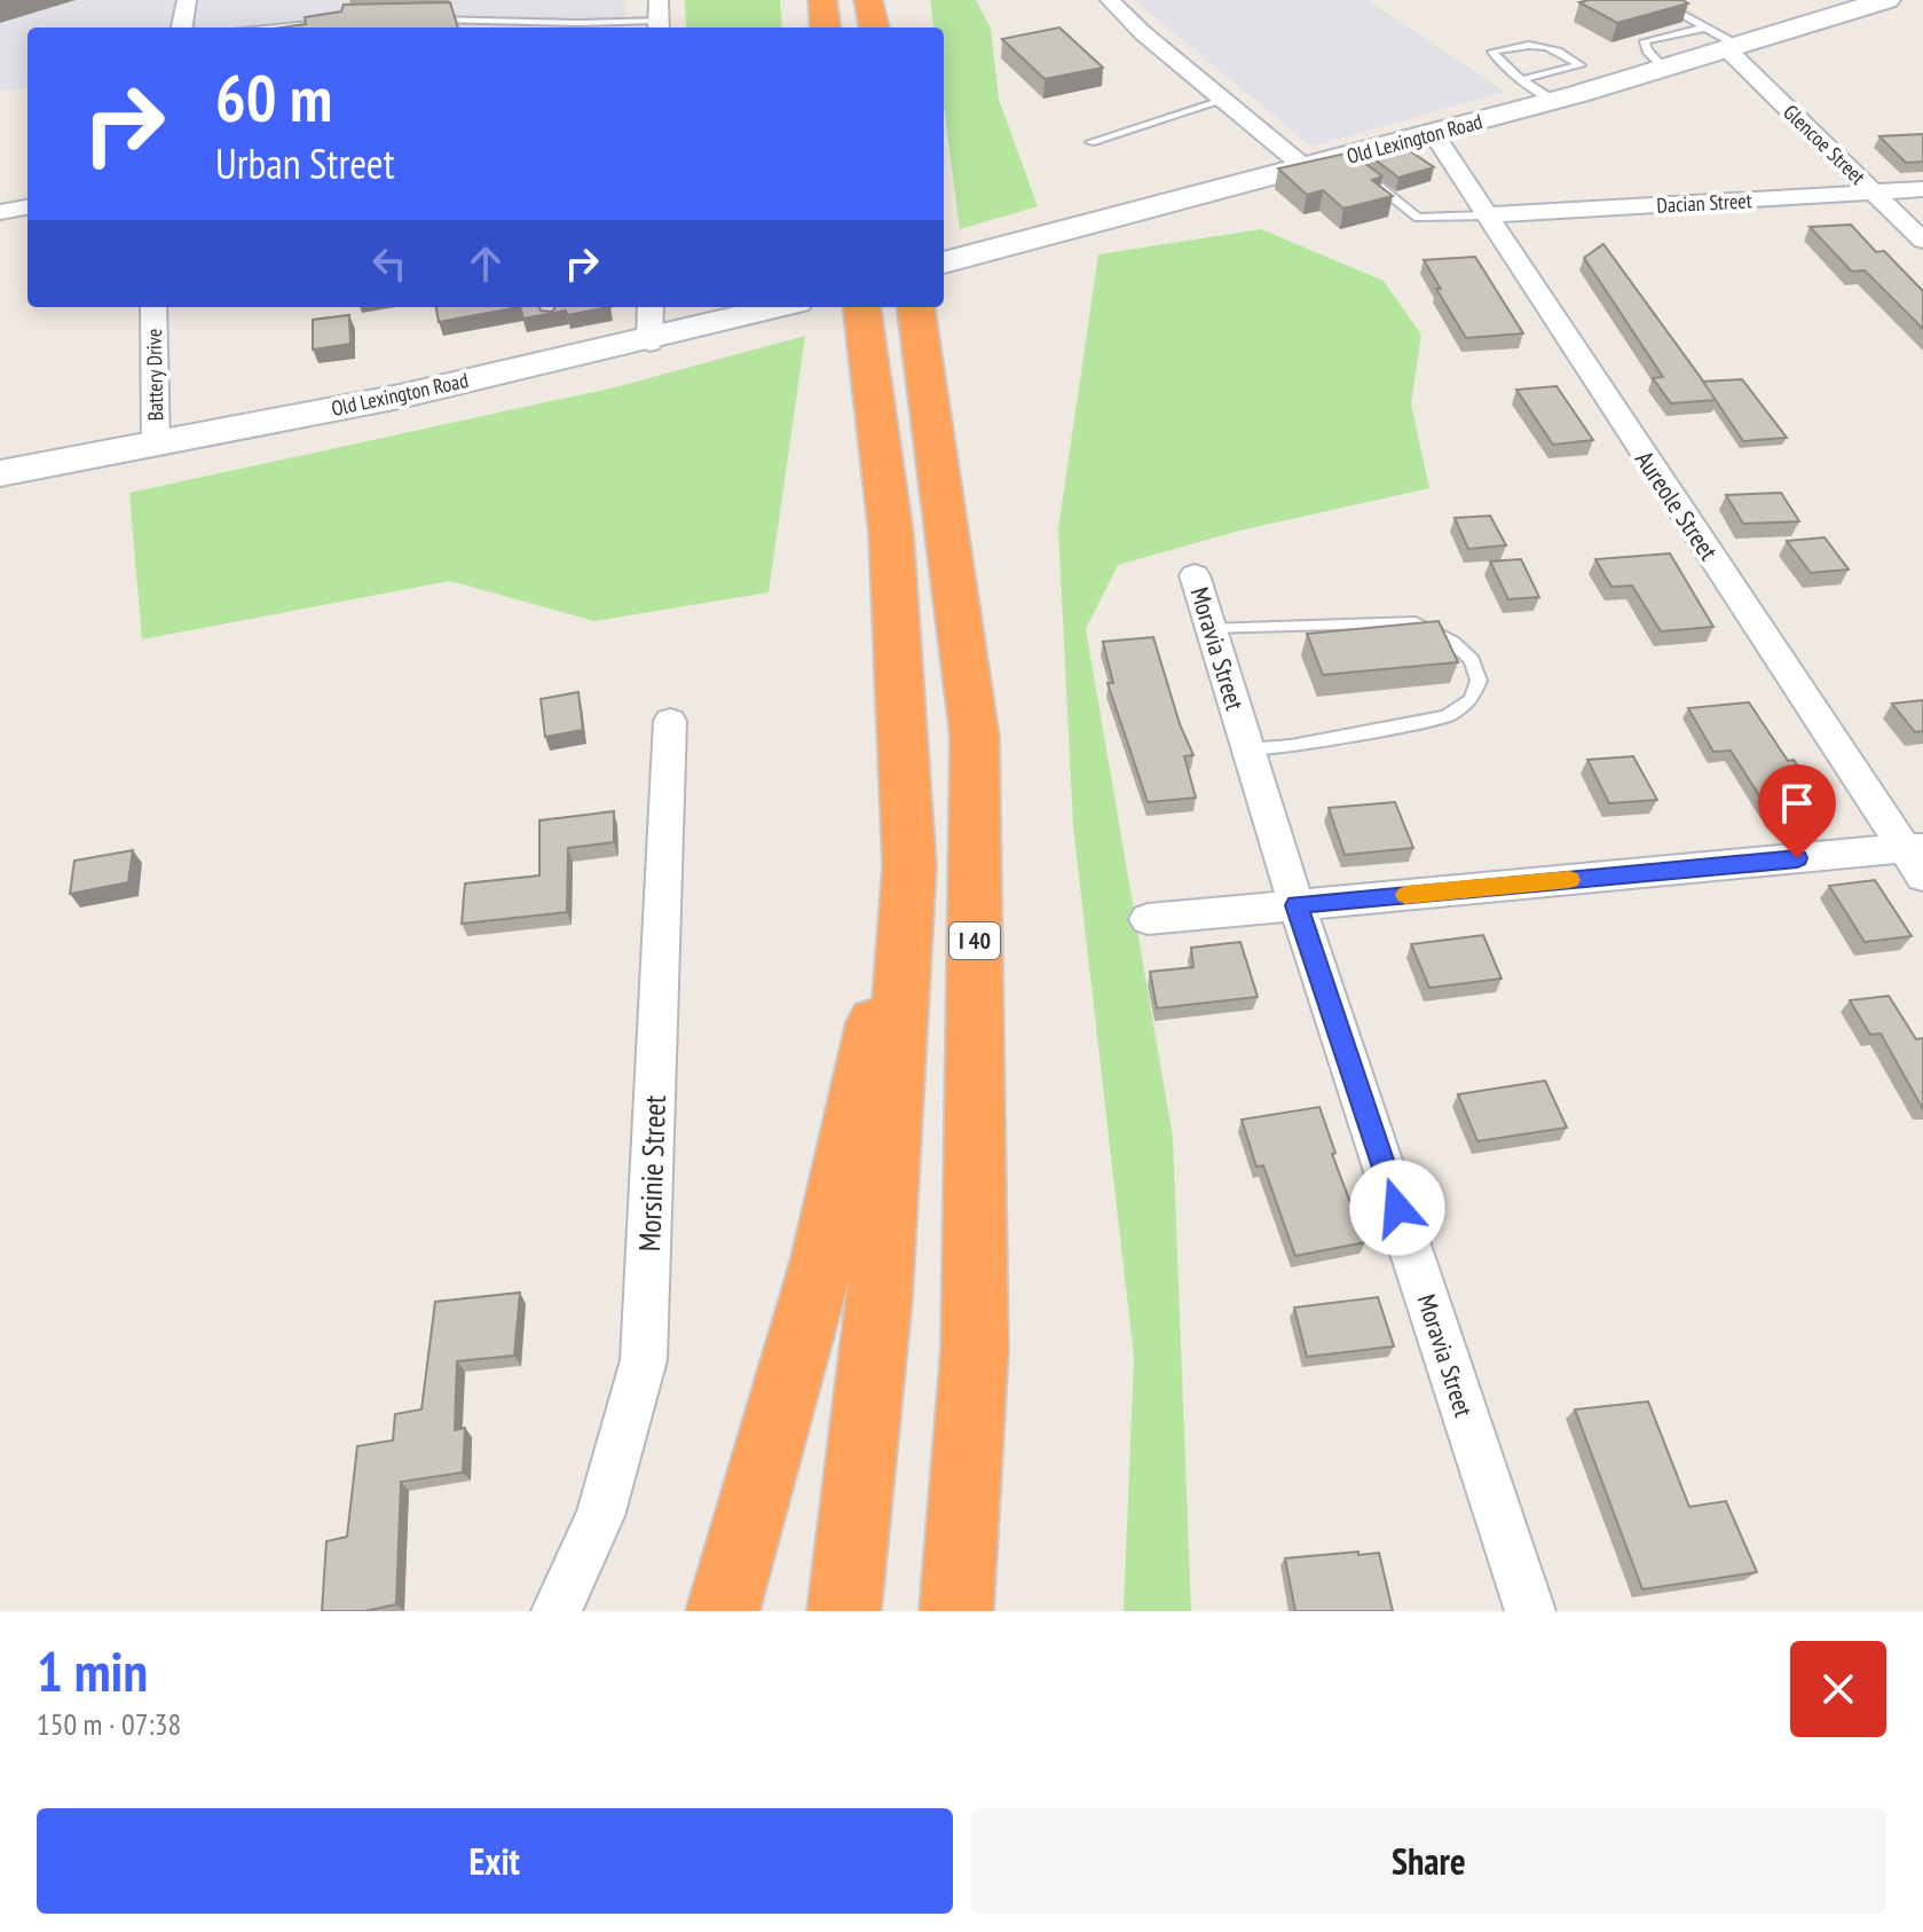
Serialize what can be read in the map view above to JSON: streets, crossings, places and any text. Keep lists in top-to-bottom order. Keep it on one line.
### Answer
{"streets":{"highway":["I 40"],"main road":["Old Lexington Road"],"street":["Glencoe Street","Dacian Street","Battery Drive","Aureole Street","Moravia Street","Morsinie Street"]},"crossings":[["Old Lexington Road","Glencoe Street"],["Old Lexington Road","Battery Drive"],["Old Lexington Road","Aureole Street"],["Glencoe Street","Dacian Street"],["Dacian Street","Aureole Street"]],"page":{"turn":["60 m","Urban Street"],"heading":["1 min","150 m · 07:38"],"buttons":["Exit","Share"]}}
